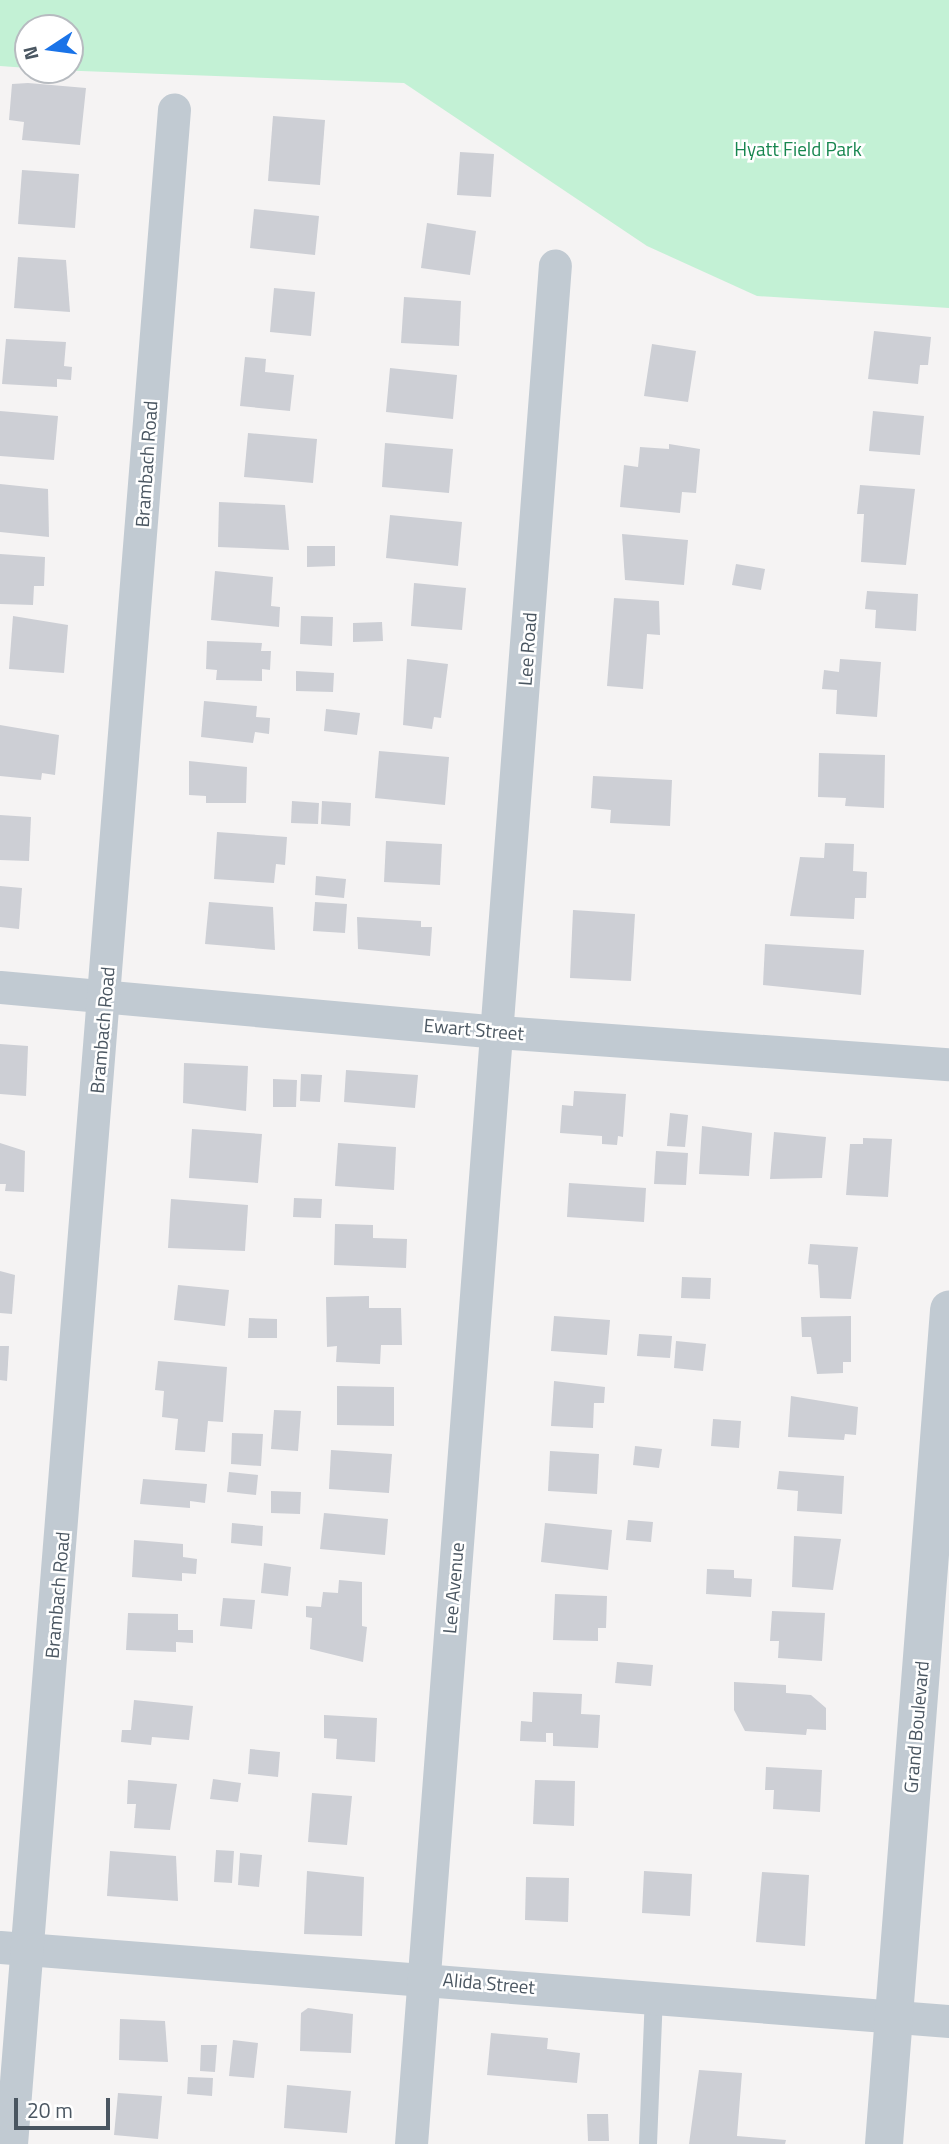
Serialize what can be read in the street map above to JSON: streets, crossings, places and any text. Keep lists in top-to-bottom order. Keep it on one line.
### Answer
{"streets":{"street":["Brambach Road","Lee Road","Ewart Street","Lee Avenue","Grand Boulevard","Alida Street"]},"crossings":[["Brambach Road","Ewart Street"],["Brambach Road","Alida Street"],["Lee Road","Ewart Street"],["Lee Road","Lee Avenue"],["Ewart Street","Lee Avenue"],["Lee Avenue","Alida Street"],["Grand Boulevard","Alida Street"]],"parks":["Hyatt Field Park"],"scale_bar":"20 m","north":"left"}
